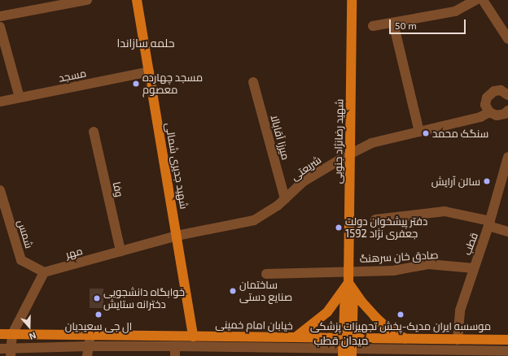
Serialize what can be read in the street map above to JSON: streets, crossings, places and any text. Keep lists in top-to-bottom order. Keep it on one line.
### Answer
{"streets":{"main road":["شهید رضانژاد جنوبی","شهید جدیری شمالی","خیابان امام خمینی"],"street":["مسجد","میرزا آقابالا","شریعتی","وفا","شمس","قطب","مهر","صادق خان سرهنگ"]},"crossings":[["مسجد","شهید جدیری شمالی"],["میرزا آقابالا","شریعتی"],["شهید رضانژاد جنوبی","خیابان امام خمینی"],["شهید جدیری شمالی","شریعتی"],["شهید جدیری شمالی","مهر"],["شهید جدیری شمالی","خیابان امام خمینی"],["شریعتی","مهر"],["وفا","مهر"],["شمس","مهر"],["قطب","صادق خان سرهنگ"],["قطب","خیابان امام خمینی"]],"districts":["حلمه سازاندا","میدان قطب"],"places":["مسجد چهارده معصوم","سنگک محمد","سالن آرایش","دفتر پیشخوان دولت 1592 جعفری نژاد","ساختمان صنایع دستی","خوابگاه دانشجویی دخترانه ستایش","ال جی سعیدیان","موسسه ایران مدیک-پخش تجهیزات پزشکی"],"scale_bar":"50 m","north":"bottom"}
